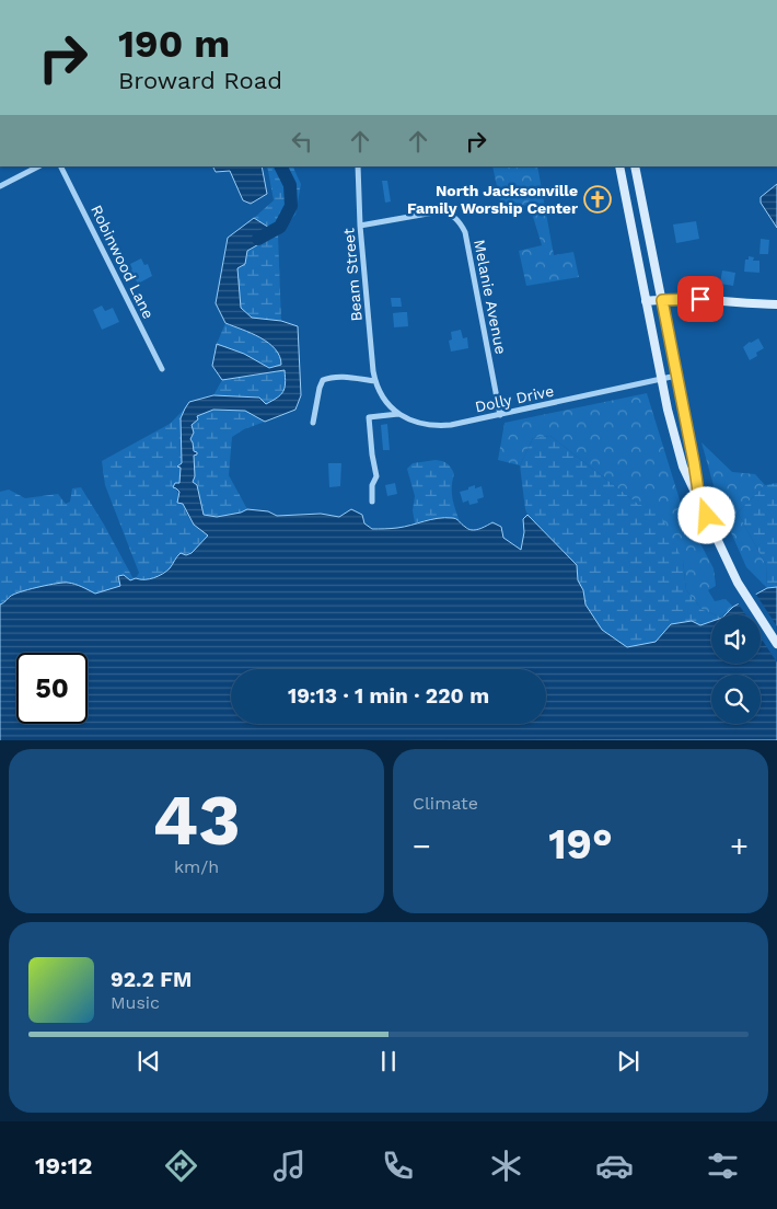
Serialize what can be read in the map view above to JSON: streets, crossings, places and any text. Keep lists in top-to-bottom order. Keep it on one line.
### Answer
{"streets":{"street":["Robinwood Lane","Beam Street","Melanie Avenue","Dolly Drive"]},"crossings":[["Beam Street","Melanie Avenue"],["Beam Street","Dolly Drive"],["Melanie Avenue","Dolly Drive"]],"places":{"church":["North Jacksonville Family Worship Center"]},"page":{"turn":["190 m","Broward Road"],"limit":"50","trip":"19:13 · 1 min · 220 m","tile":[["43","km/h"],"Climate"],"heat":["−","19°","+"],"song":["92.2 FM","Music"],"tabs":"19:12"}}
